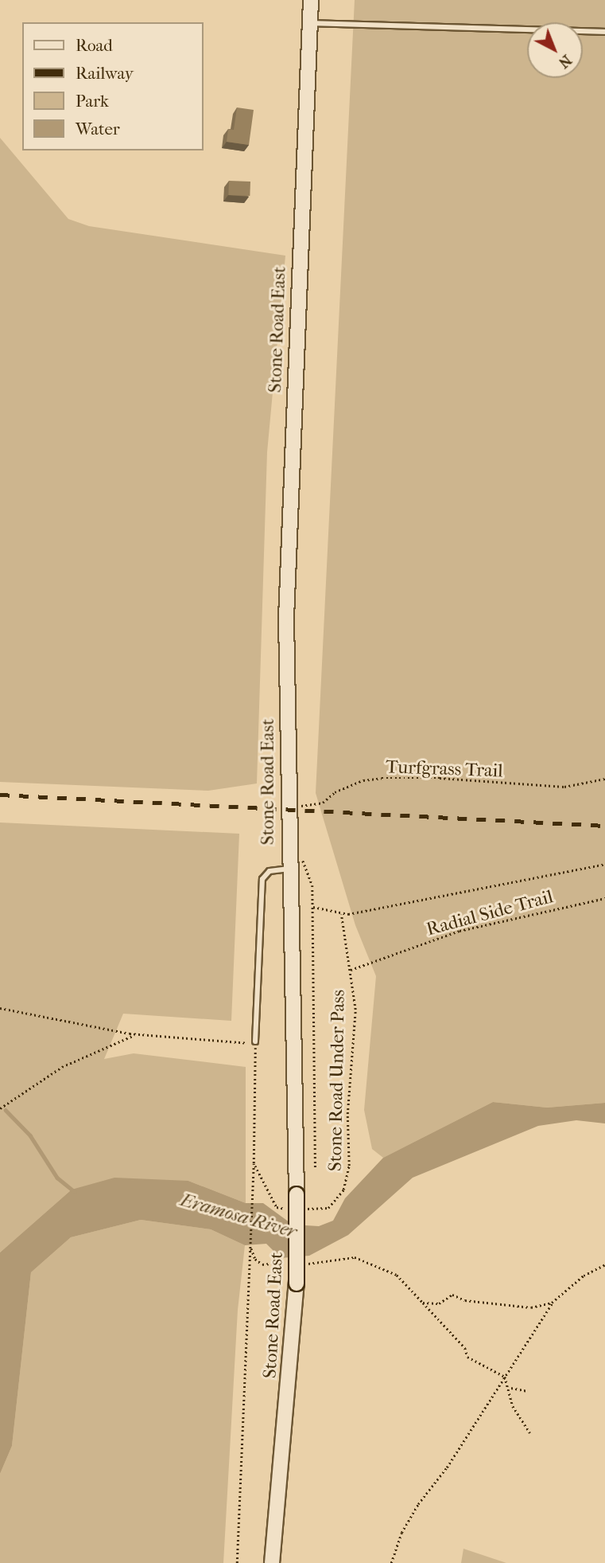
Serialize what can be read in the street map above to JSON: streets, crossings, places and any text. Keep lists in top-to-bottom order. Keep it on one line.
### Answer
{"streets":{"main road":["Stone Road East"],"path":["Turfgrass Trail","Radial Side Trail","Stone Road Under Pass"]},"crossings":[["Stone Road East","Turfgrass Trail"],["Radial Side Trail","Stone Road Under Pass"]],"water":["Eramosa River"],"legend":["Road","Railway","Park","Water"],"north":"bottom right"}
